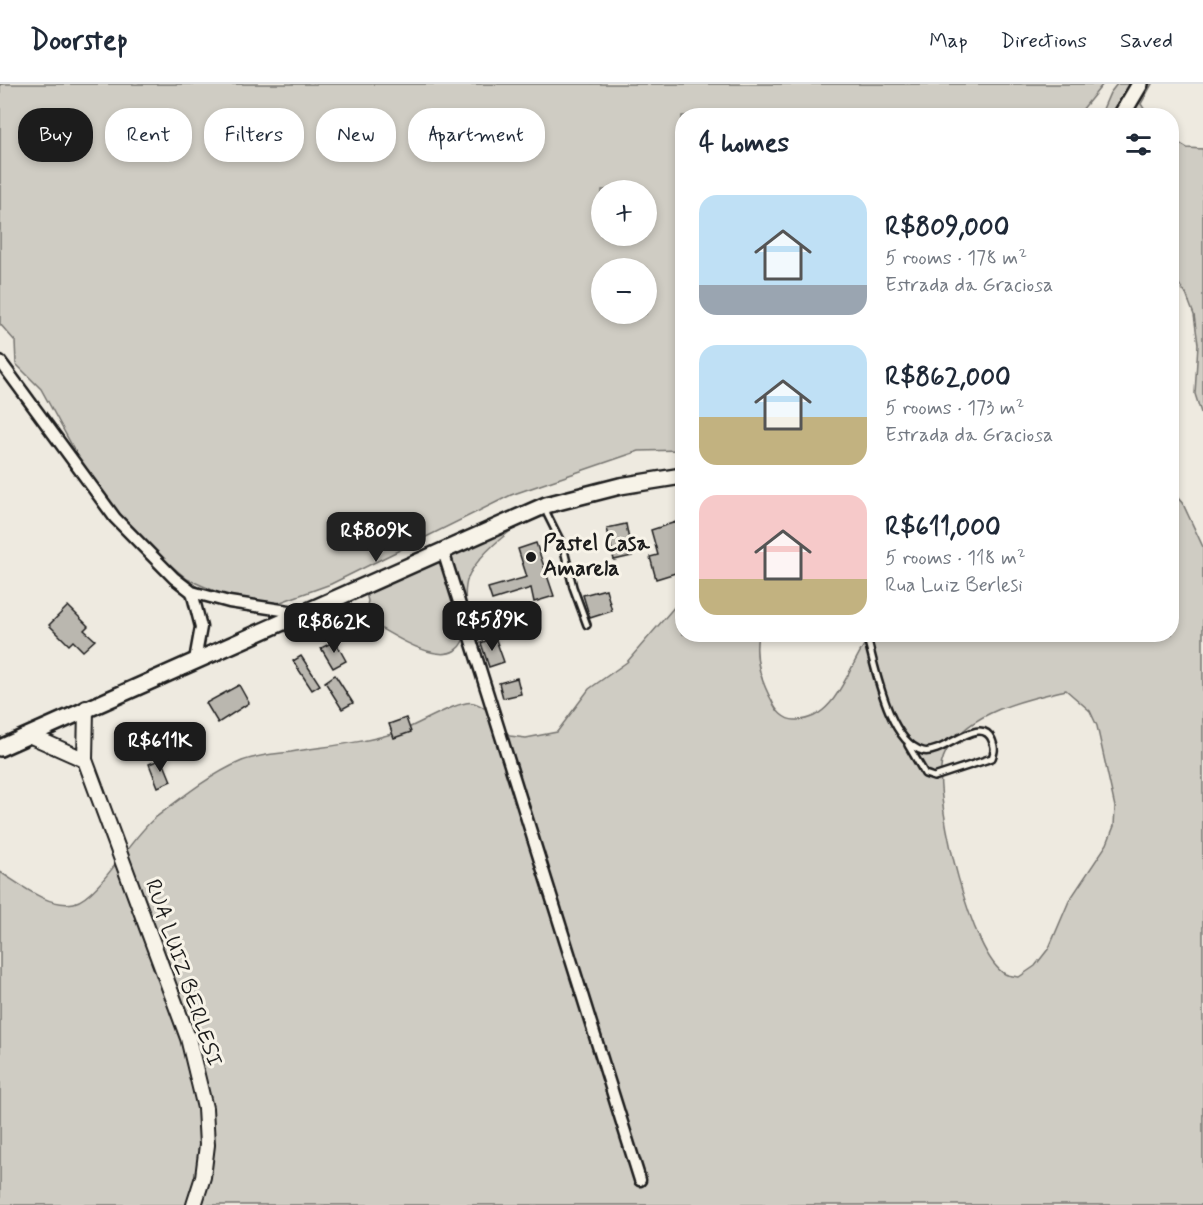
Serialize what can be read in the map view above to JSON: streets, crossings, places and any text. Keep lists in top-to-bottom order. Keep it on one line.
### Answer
{"streets":{"street":["RUA LUIZ BERLESI"]},"places":["Pastel Casa Amarela"],"page":{"header":"Doorstep","nav":["Map","Directions","Saved"],"chip":["Buy","Rent","Filters","New","Apartment"],"heading":"4 homes","map_buttons":["+","−"],"list":[{"name":"R$809,000","note":"5 rooms · 178 m² · Estrada da Graciosa"},{"name":"R$862,000","note":"5 rooms · 173 m² · Estrada da Graciosa"},{"name":"R$611,000","note":"5 rooms · 118 m² · Rua Luiz Berlesi"}],"price":["R$809K","R$589K","R$862K","R$611K"]}}
